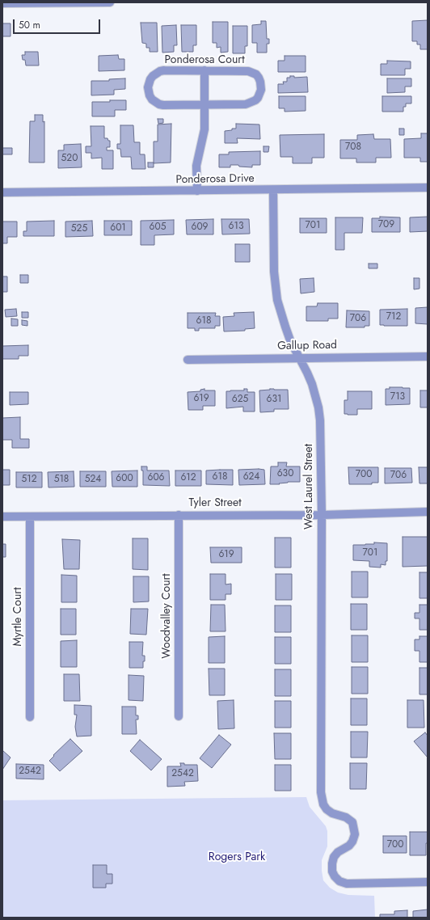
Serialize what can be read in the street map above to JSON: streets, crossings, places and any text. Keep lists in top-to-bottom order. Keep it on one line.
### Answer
{"streets":{"street":["Ponderosa Court","Ponderosa Drive","Gallup Road","West Laurel Street","Tyler Street","Woodvalley Court","Myrtle Court"]},"crossings":[["Ponderosa Drive","West Laurel Street"],["Gallup Road","West Laurel Street"],["West Laurel Street","Tyler Street"],["Tyler Street","Woodvalley Court"],["Tyler Street","Myrtle Court"]],"parks":["Rogers Park"],"house_numbers":["708","520","709","701","613","605","609","601","525","712","706","618","713","619","625","631","630","700","706","618","624","606","612","600","512","518","524","701","619","2542","2542","700"],"scale_bar":"50 m"}
